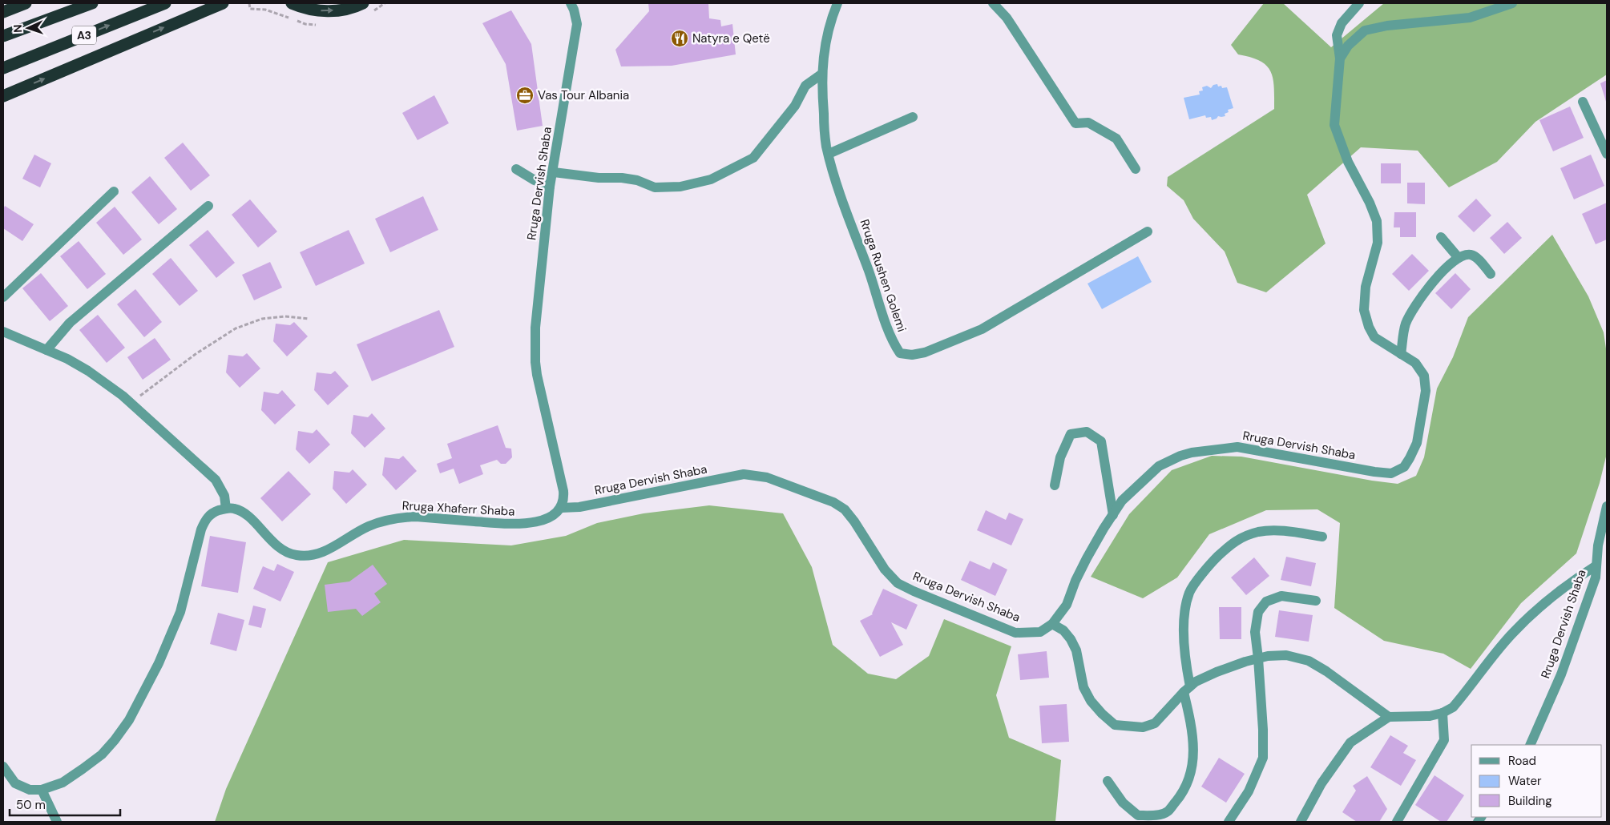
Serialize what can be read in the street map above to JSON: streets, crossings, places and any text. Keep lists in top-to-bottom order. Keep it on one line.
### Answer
{"streets":{"highway":["A3"],"street":["Rruga Dervish Shaba","Rruga Rushen Golemi","Rruga Xhaferr Shaba"]},"crossings":[["Rruga Dervish Shaba","Rruga Xhaferr Shaba"]],"places":{"restaurant":["Natyra e Qetë"],"office":["Vas Tour Albania"]},"legend":["Road","Water","Building"],"scale_bar":"50 m","north":"left"}
